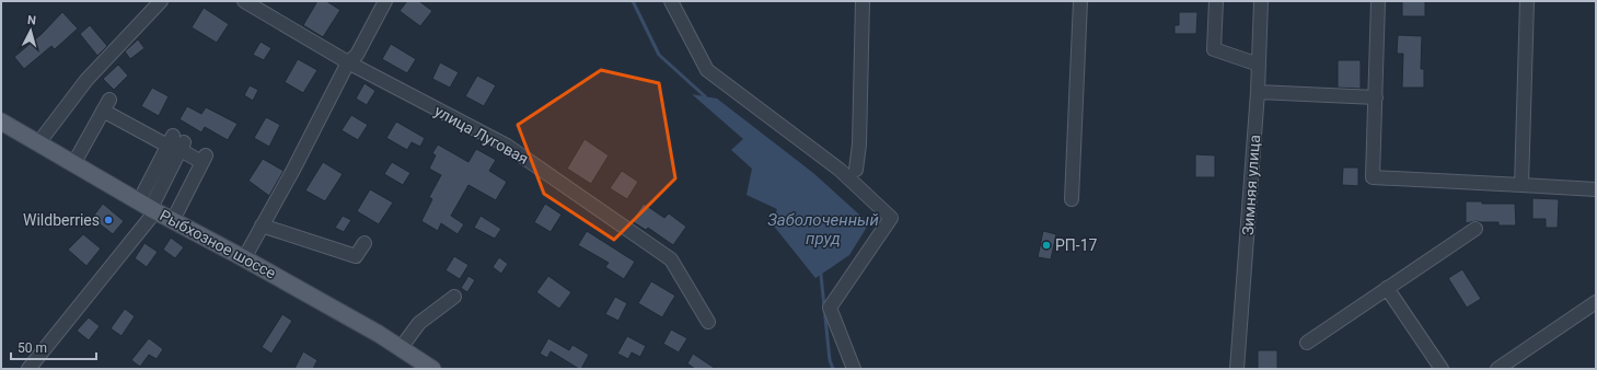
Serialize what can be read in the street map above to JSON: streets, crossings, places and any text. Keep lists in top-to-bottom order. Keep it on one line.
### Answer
{"streets":{"main road":["Рыбхозное шоссе"],"street":["улица Луговая","Зимняя улица"]},"water":["Заболоченный пруд"],"places":["Wildberries","РП-17"],"scale_bar":"50 m","north":"top"}
